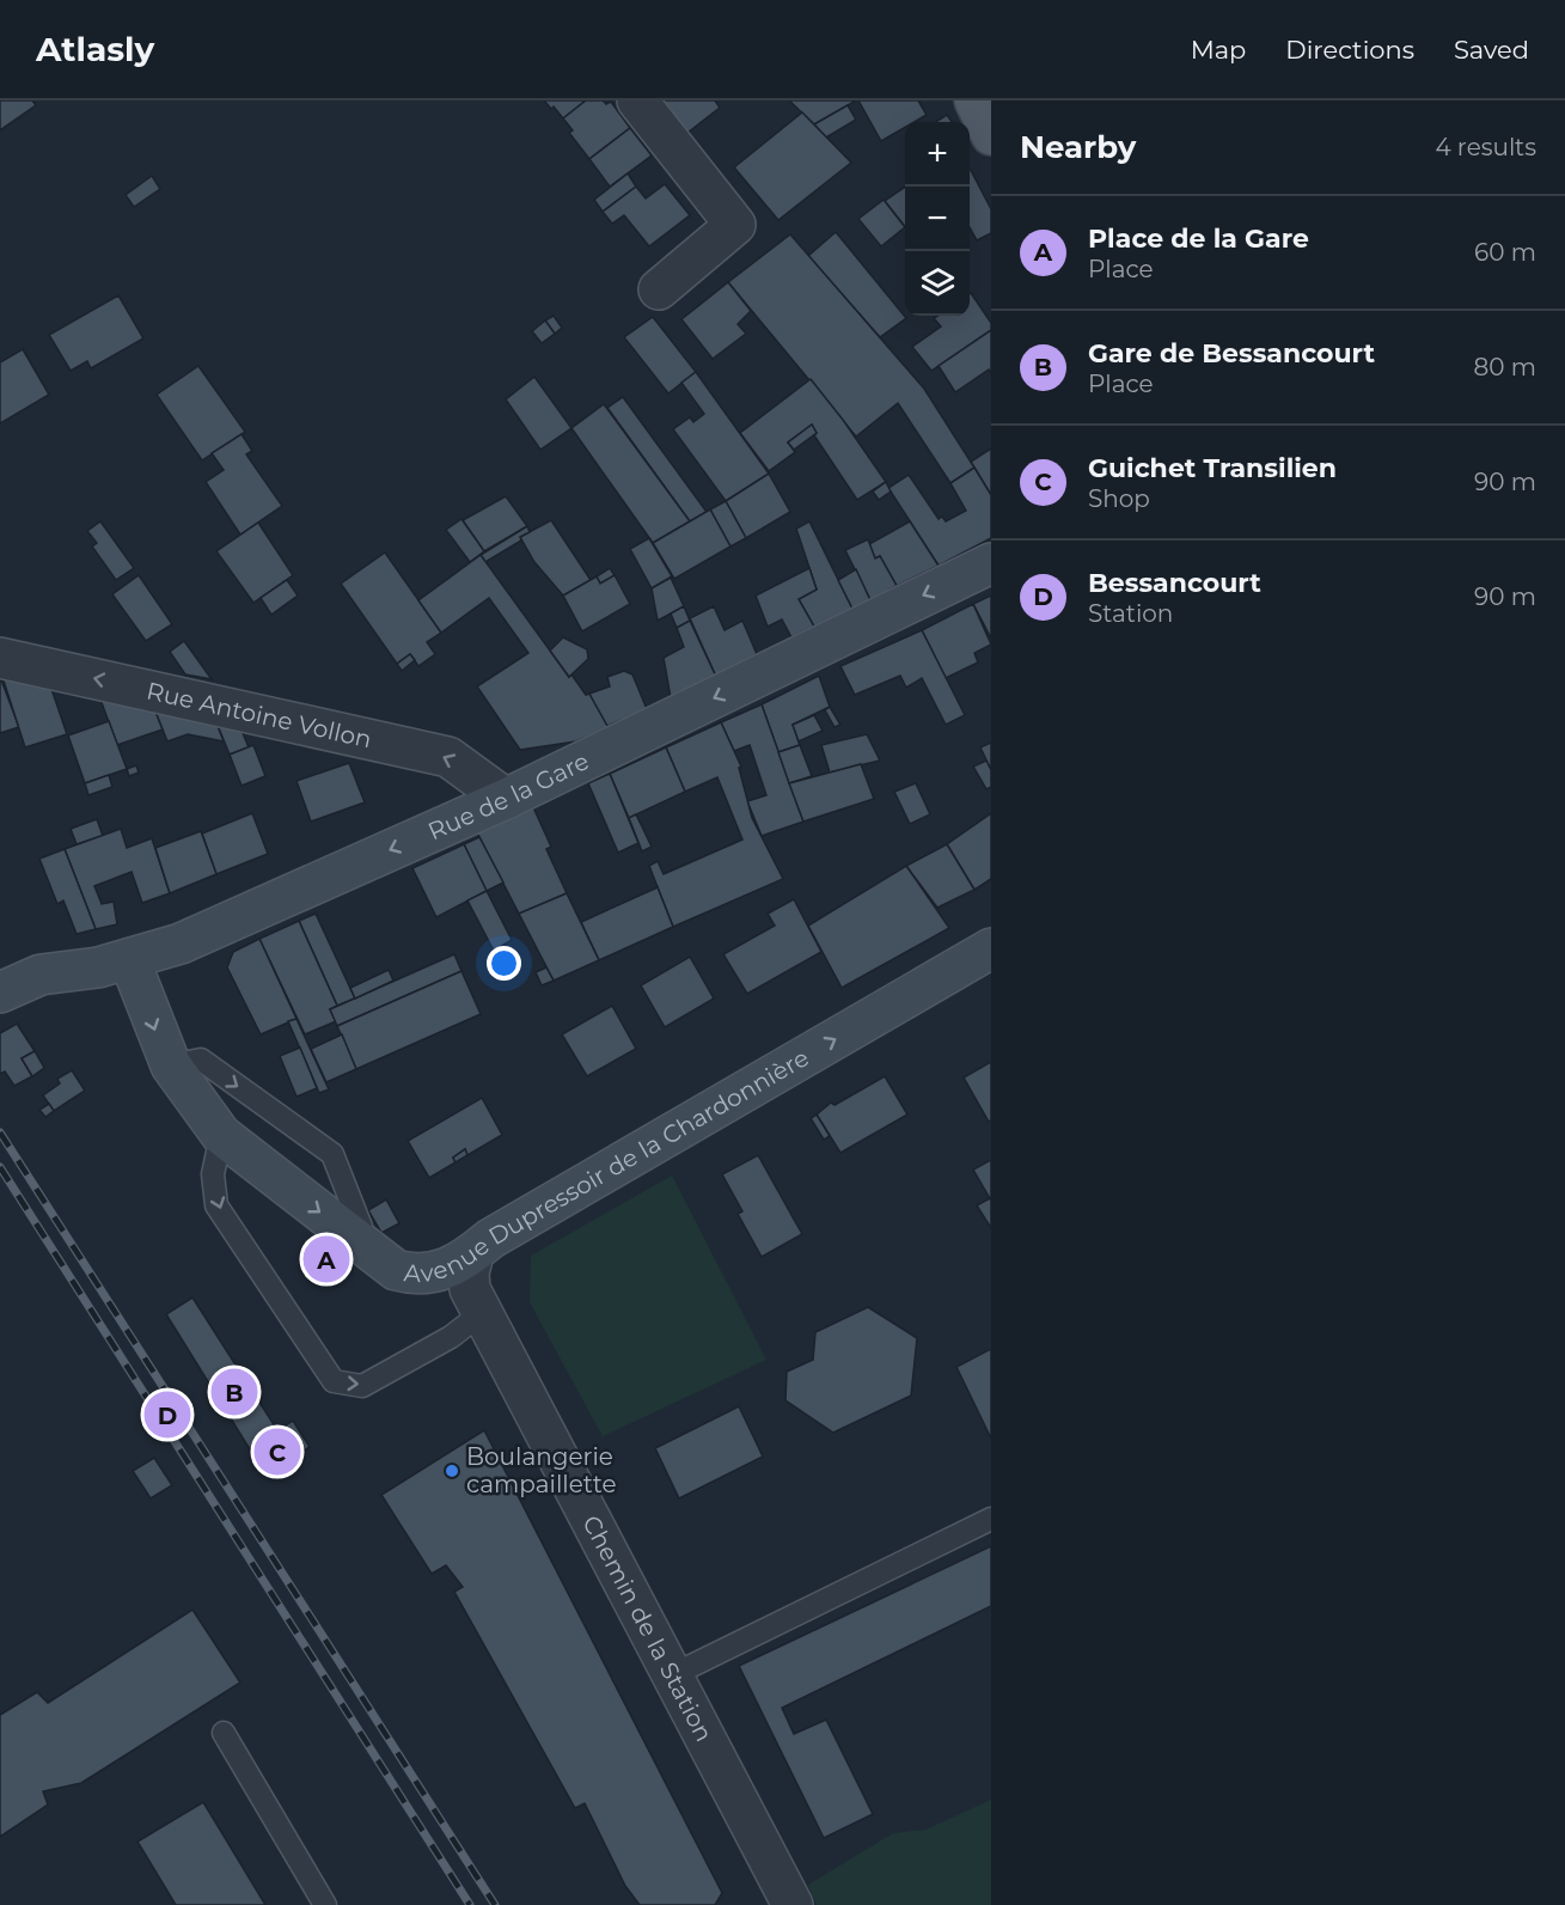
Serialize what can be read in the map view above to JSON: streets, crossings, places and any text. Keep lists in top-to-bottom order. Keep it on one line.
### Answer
{"streets":{"main road":["Rue de la Gare","Avenue Dupressoir de la Chardonnière"],"street":["Rue Antoine Vollon","Chemin de la Station"]},"crossings":[["Rue Antoine Vollon","Rue de la Gare"],["Rue de la Gare","Avenue Dupressoir de la Chardonnière"],["Avenue Dupressoir de la Chardonnière","Chemin de la Station"]],"one_way":["Rue Antoine Vollon","Rue de la Gare"],"places":["Boulangerie campaillette"],"page":{"header":"Atlasly","nav":["Map","Directions","Saved"],"heading":["Nearby","4 results"],"map_buttons":["+","−"],"list":[{"mark":"A","name":"Place de la Gare","note":"Place","value":"60 m"},{"mark":"B","name":"Gare de Bessancourt","note":"Place","value":"80 m"},{"mark":"C","name":"Guichet Transilien","note":"Shop","value":"90 m"},{"mark":"D","name":"Bessancourt","note":"Station","value":"90 m"}],"pins":["A","B","D","C"]}}
